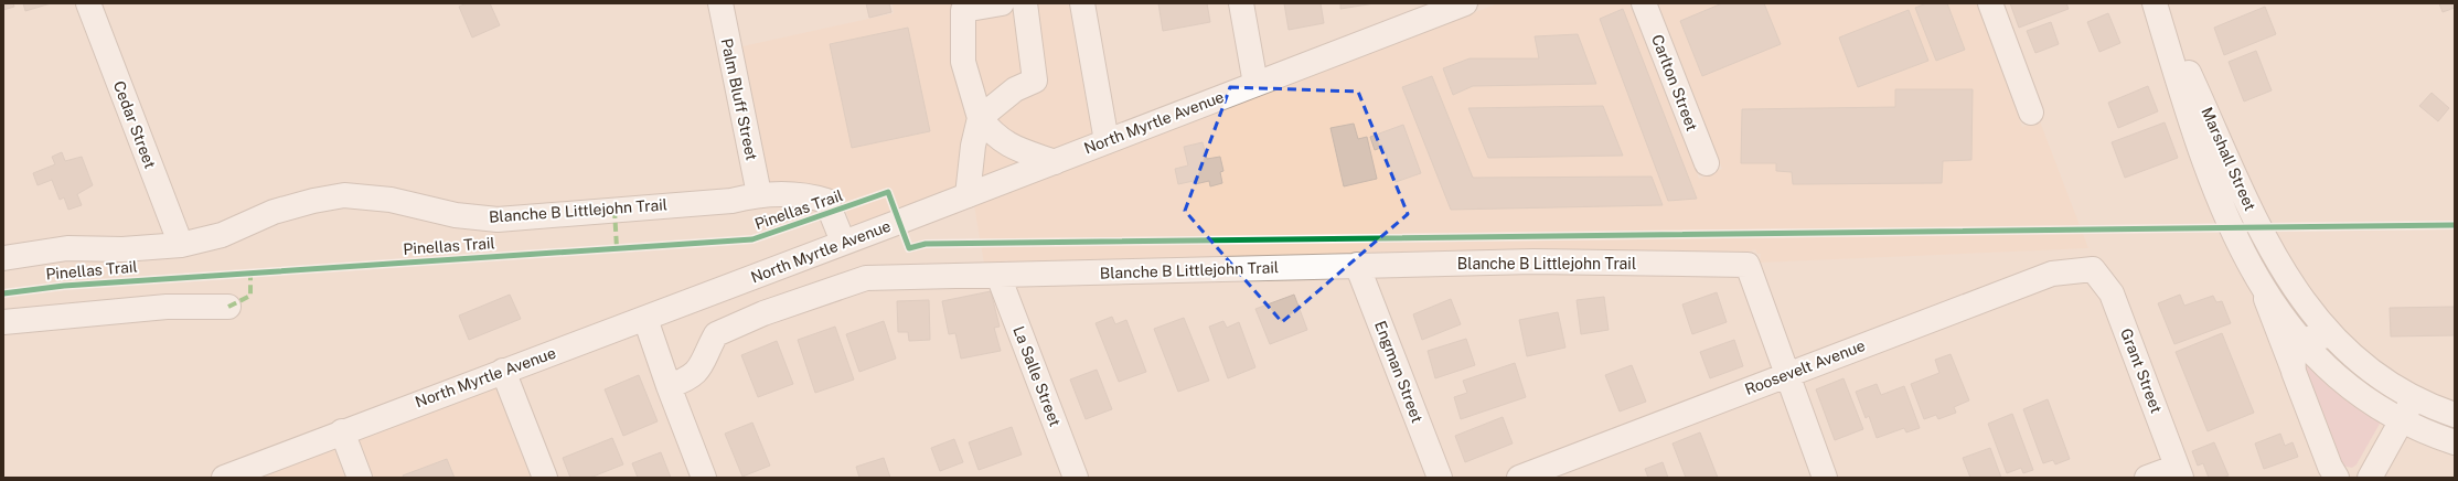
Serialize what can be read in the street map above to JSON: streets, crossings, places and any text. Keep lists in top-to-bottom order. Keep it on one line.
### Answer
{"streets":{"street":["Carlton Street","Palm Bluff Street","North Myrtle Avenue","Cedar Street","Marshall Street","Blanche B Littlejohn Trail","Roosevelt Avenue","Grant Street","Engman Street","La Salle Street"],"cycle path":["Pinellas Trail"]},"crossings":[["Palm Bluff Street","Blanche B Littlejohn Trail"],["North Myrtle Avenue","Blanche B Littlejohn Trail"],["Cedar Street","Blanche B Littlejohn Trail"],["Blanche B Littlejohn Trail","Roosevelt Avenue"],["Blanche B Littlejohn Trail","Engman Street"],["Blanche B Littlejohn Trail","La Salle Street"],["Roosevelt Avenue","Grant Street"]]}
